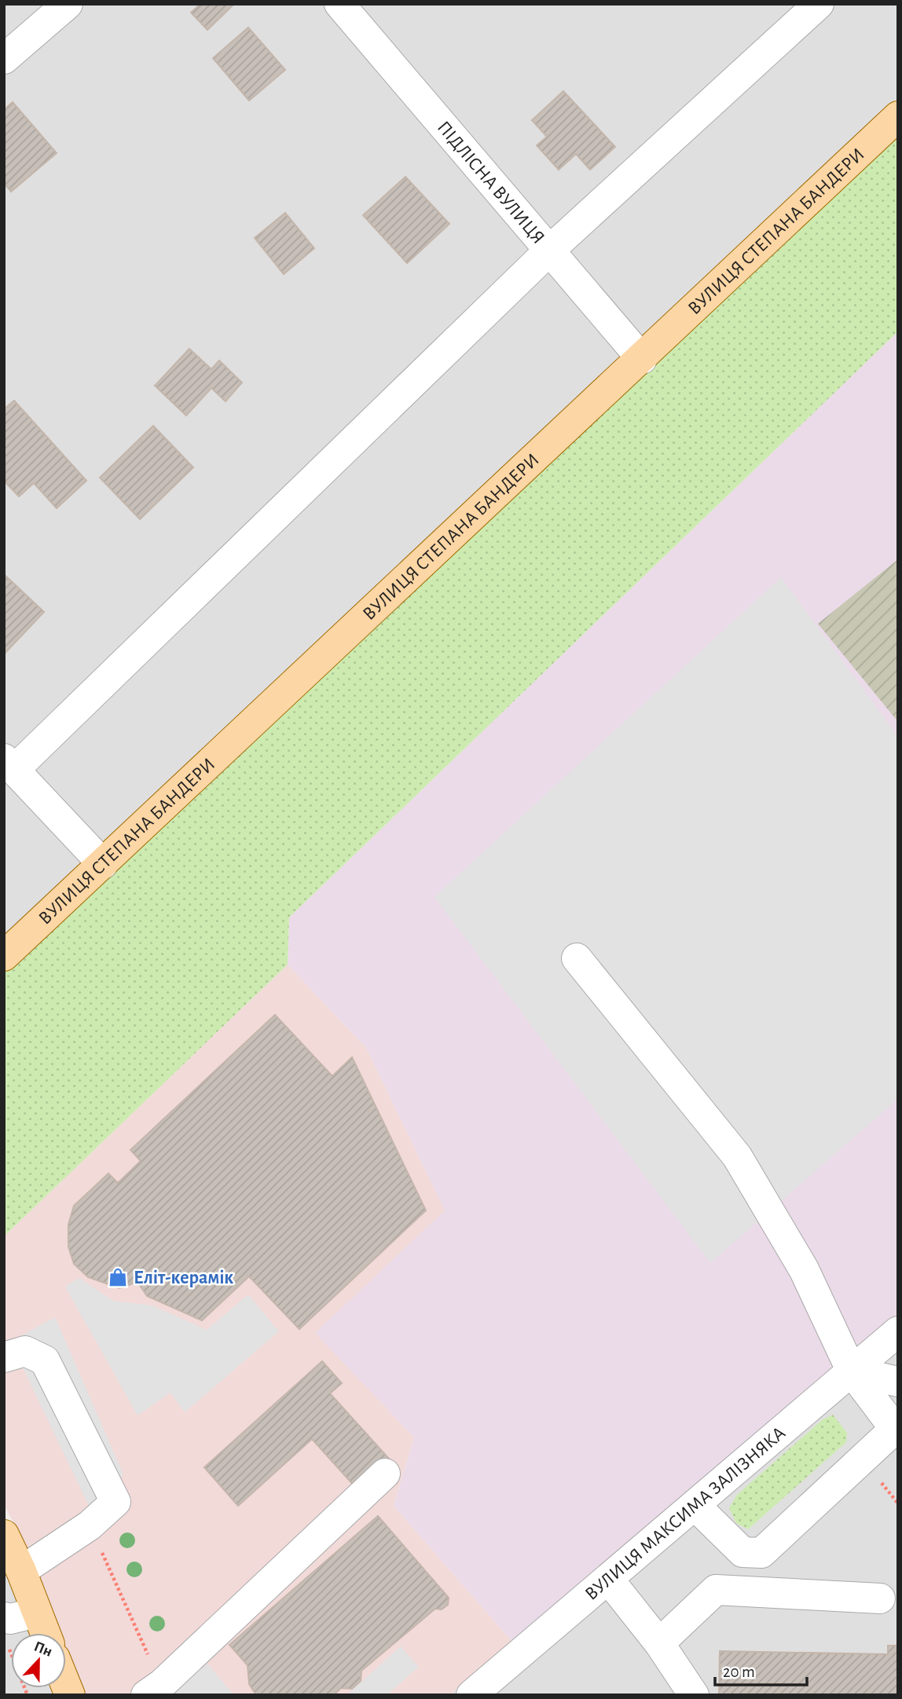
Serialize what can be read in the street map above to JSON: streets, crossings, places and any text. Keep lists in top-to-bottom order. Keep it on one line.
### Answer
{"streets":{"main road":["ВУЛИЦЯ СТЕПАНА БАНДЕРИ"],"street":["ПІДЛІСНА ВУЛИЦЯ","ВУЛИЦЯ МАКСИМА ЗАЛІЗНЯКА"]},"crossings":[["ПІДЛІСНА ВУЛИЦЯ","ВУЛИЦЯ СТЕПАНА БАНДЕРИ"]],"places":{"shop":["Еліт-керамік"]},"scale_bar":"20 m","north":"top"}
